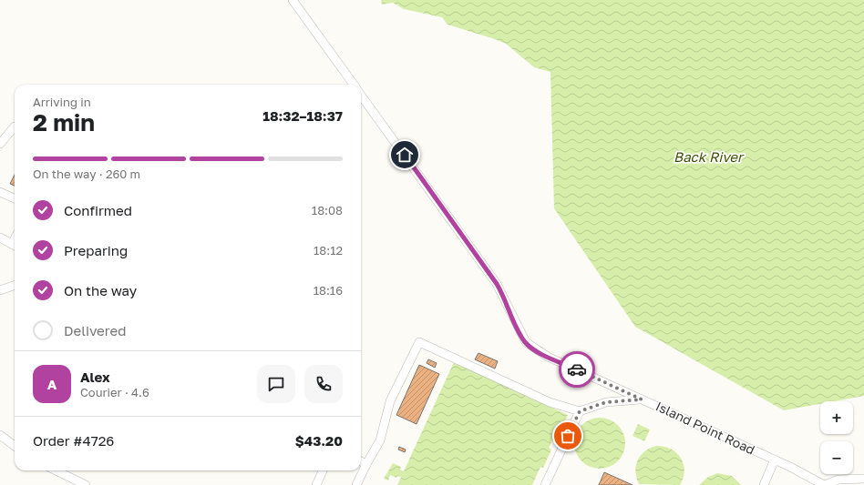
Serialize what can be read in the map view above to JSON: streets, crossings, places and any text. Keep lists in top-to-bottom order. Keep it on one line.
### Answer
{"streets":{"street":["Island Point Road"]},"water":["Back River"],"page":{"heading":["2 min","Arriving in","18:32–18:37"],"panel":["Alex","Courier · 4.6","Order #4726","$43.20"],"bar":"On the way · 260 m","list":[["Confirmed","18:08"],["Preparing","18:12"],["On the way","18:16"],"Delivered"],"round":"A","map_buttons":["+","−"]}}
